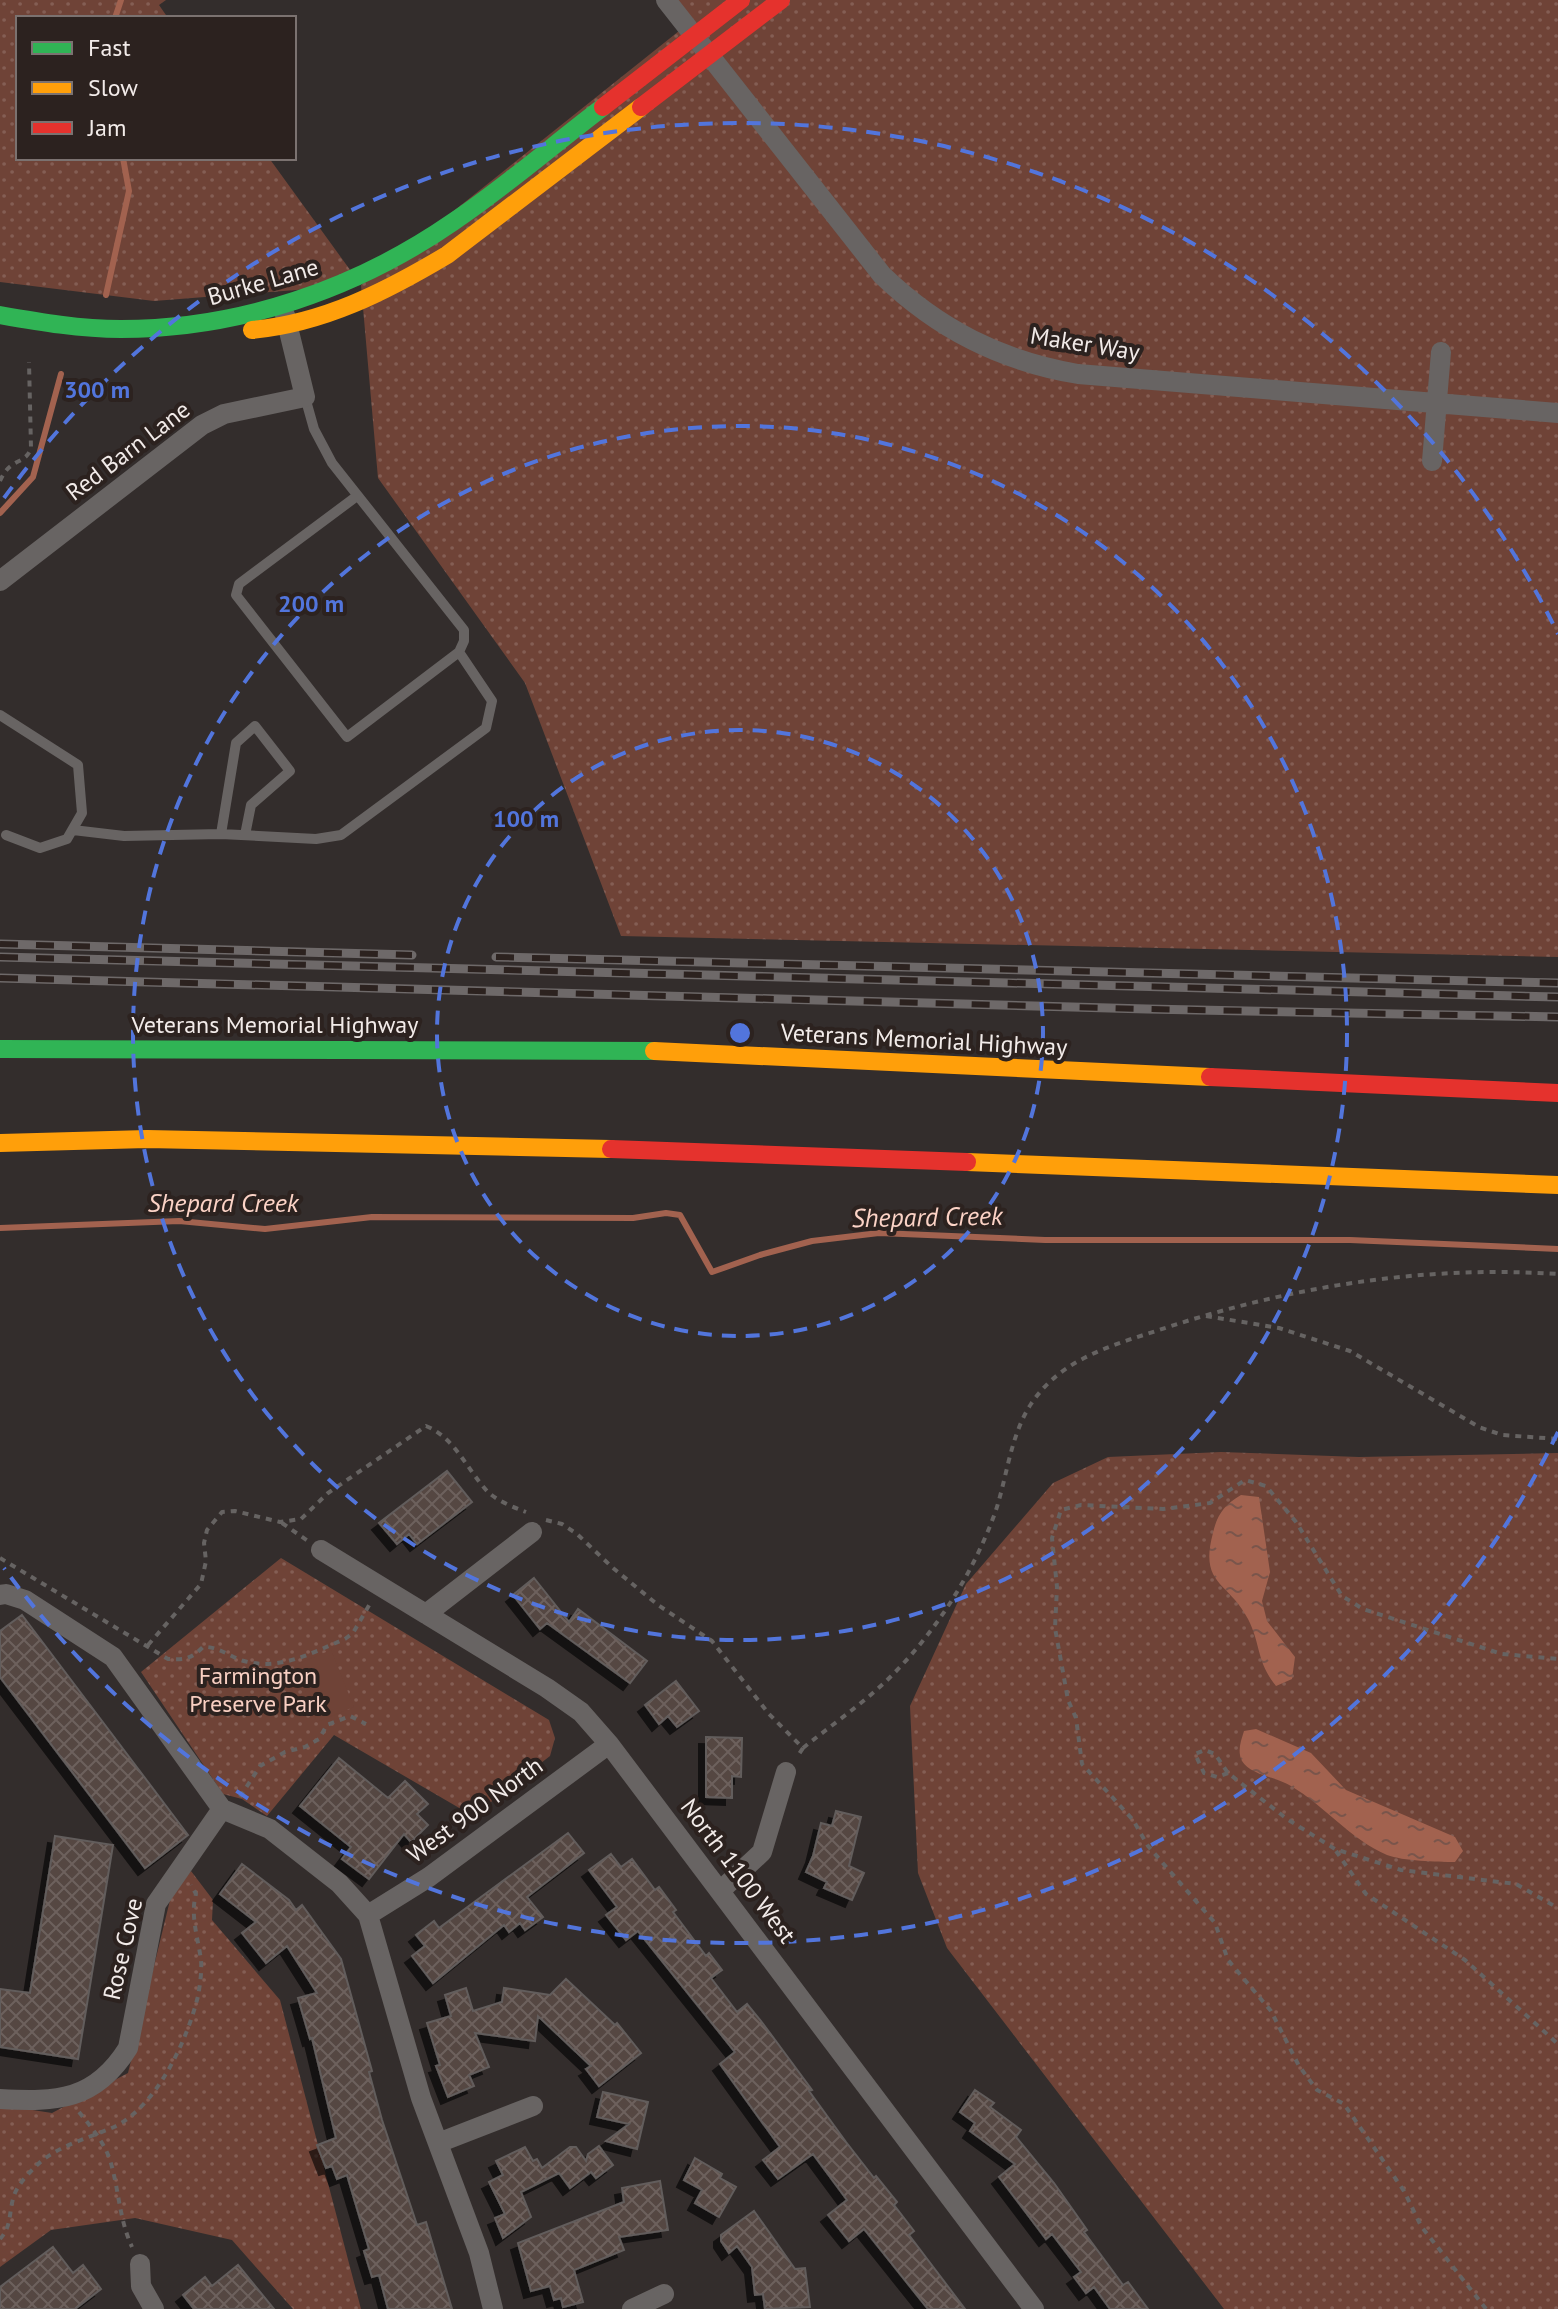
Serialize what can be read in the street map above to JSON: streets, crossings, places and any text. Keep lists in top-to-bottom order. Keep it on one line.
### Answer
{"streets":{"main road":["Burke Lane","Veterans Memorial Highway"],"street":["Maker Way","Red Barn Lane","West 900 North","North 1100 West","Rose Cove"]},"crossings":[["Burke Lane","Maker Way"],["West 900 North","North 1100 West"]],"water":["Shepard Creek"],"parks":["Farmington Preserve Park"],"legend":["Fast","Slow","Jam"],"rings":["300 m","200 m","100 m"]}
